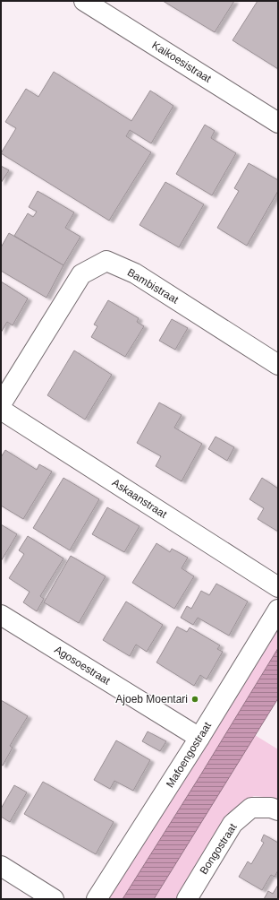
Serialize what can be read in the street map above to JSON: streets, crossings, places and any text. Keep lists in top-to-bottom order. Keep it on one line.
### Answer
{"streets":{"street":["Kaikoesistraat","Bambistraat","Askaanstraat","Agosoestraat","Mafoengostraat","Bongostraat"]},"crossings":[["Agosoestraat","Mafoengostraat"]],"places":["Ajoeb Moentari"]}
